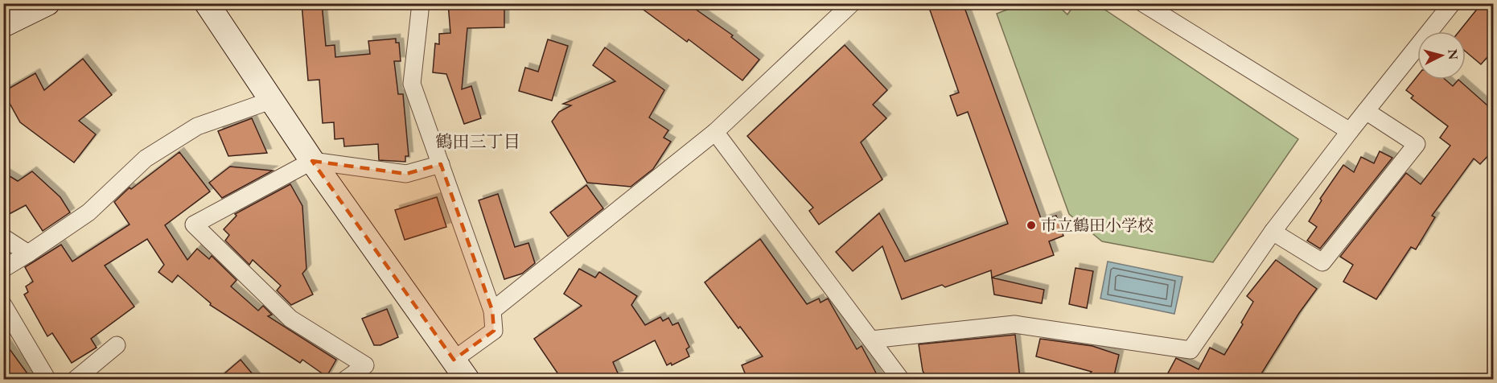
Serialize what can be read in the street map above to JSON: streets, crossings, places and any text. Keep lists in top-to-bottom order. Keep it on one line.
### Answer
{"districts":["鶴田三丁目"],"places":["市立鶴田小学校"],"north":"right"}
